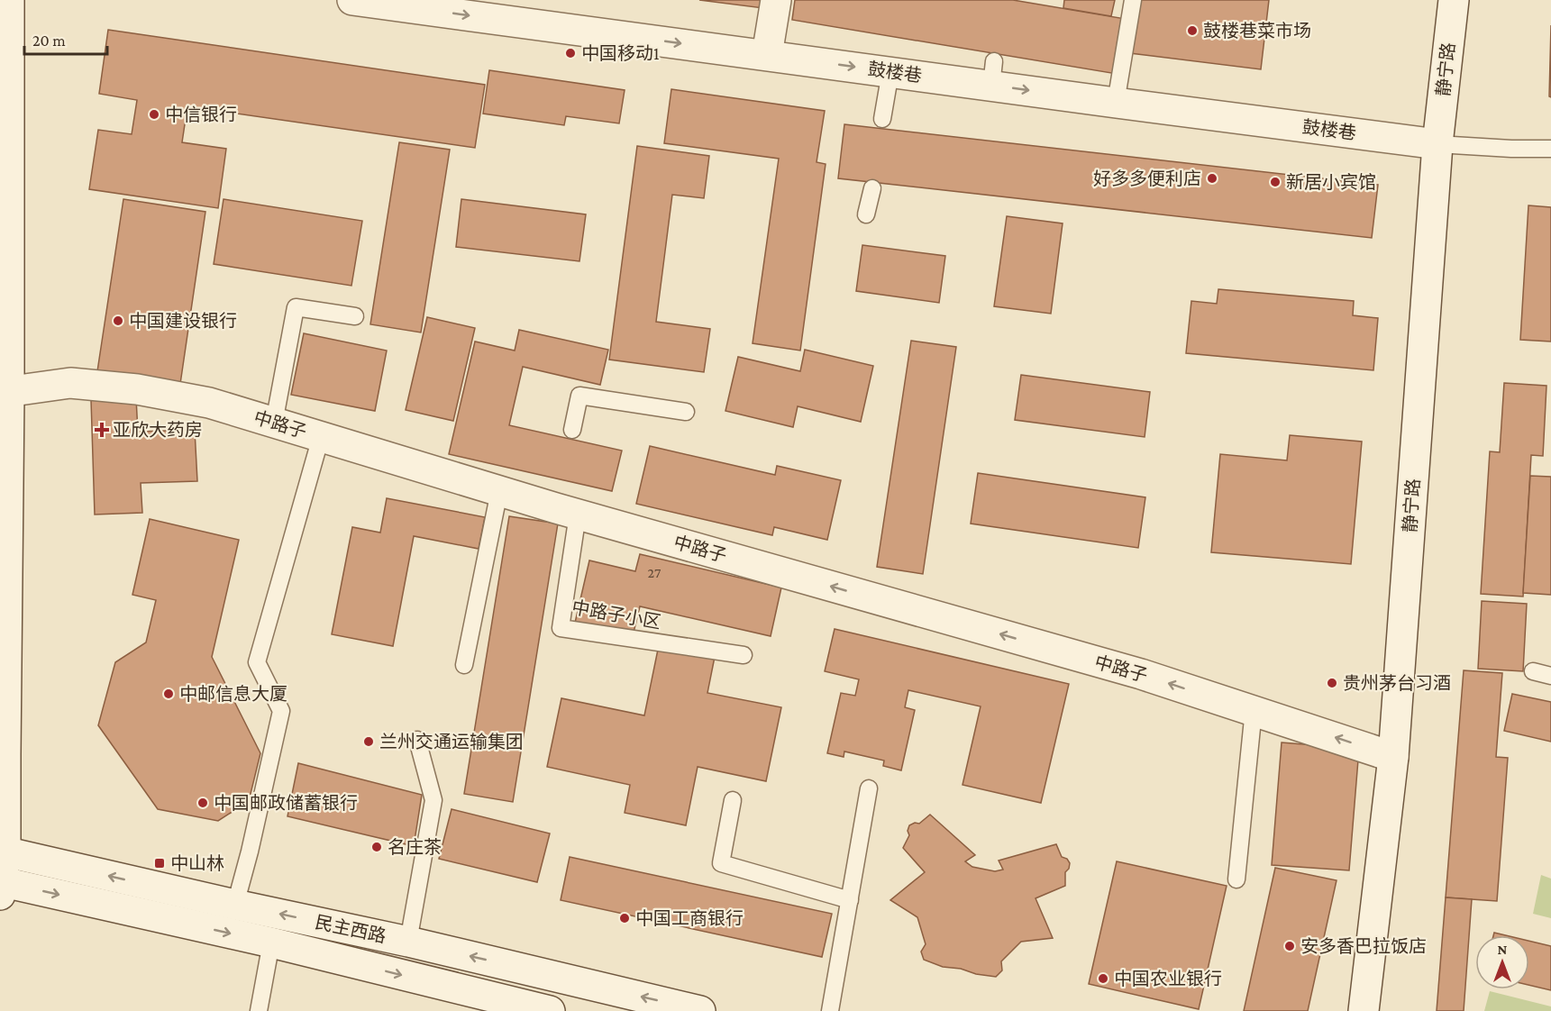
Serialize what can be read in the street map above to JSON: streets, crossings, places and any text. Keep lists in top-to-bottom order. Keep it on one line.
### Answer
{"streets":{"street":["静宁路","鼓楼巷","中路子","民主西路"],"lane":["中路子小区"]},"crossings":[["静宁路","鼓楼巷"],["静宁路","中路子"],["中路子","中路子小区"]],"one_way":["鼓楼巷","中路子"],"places":{"other":["鼓楼巷菜市场","中国移动1","中信银行","好多多便利店","新居小宾馆","中国建设银行","贵州茅台习酒","中邮信息大厦","兰州交通运输集团","中国邮政储蓄银行","名庄茶","中国工商银行","安多香巴拉饭店","中国农业银行"],"health":["亚欣大药房"],"transit":["中山林"]},"house_numbers":["27"],"scale_bar":"20 m","north":"top"}
